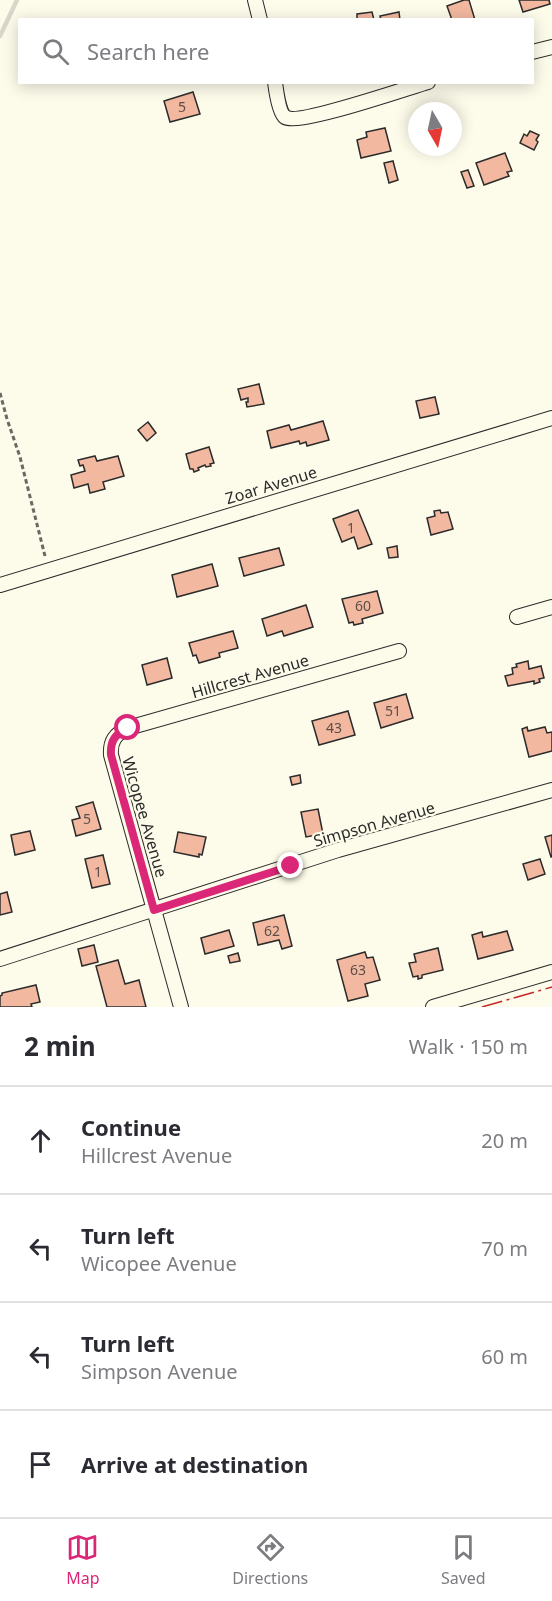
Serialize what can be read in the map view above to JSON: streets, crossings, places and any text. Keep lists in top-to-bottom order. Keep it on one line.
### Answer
{"streets":{"street":["Zoar Avenue","Hillcrest Avenue","Wicopee Avenue","Simpson Avenue"]},"crossings":[["Hillcrest Avenue","Wicopee Avenue"],["Wicopee Avenue","Simpson Avenue"]],"house_numbers":["5","1","60","51","43","5","1","62","63"],"north":"bottom","page":{"search":"Search here","heading":["2 min","Walk · 150 m"],"list":[["Continue","Hillcrest Avenue","20 m"],["Turn left","Wicopee Avenue","70 m"],["Turn left","Simpson Avenue","60 m"],"Arrive at destination"],"nav":["Map","Directions","Saved"]}}
